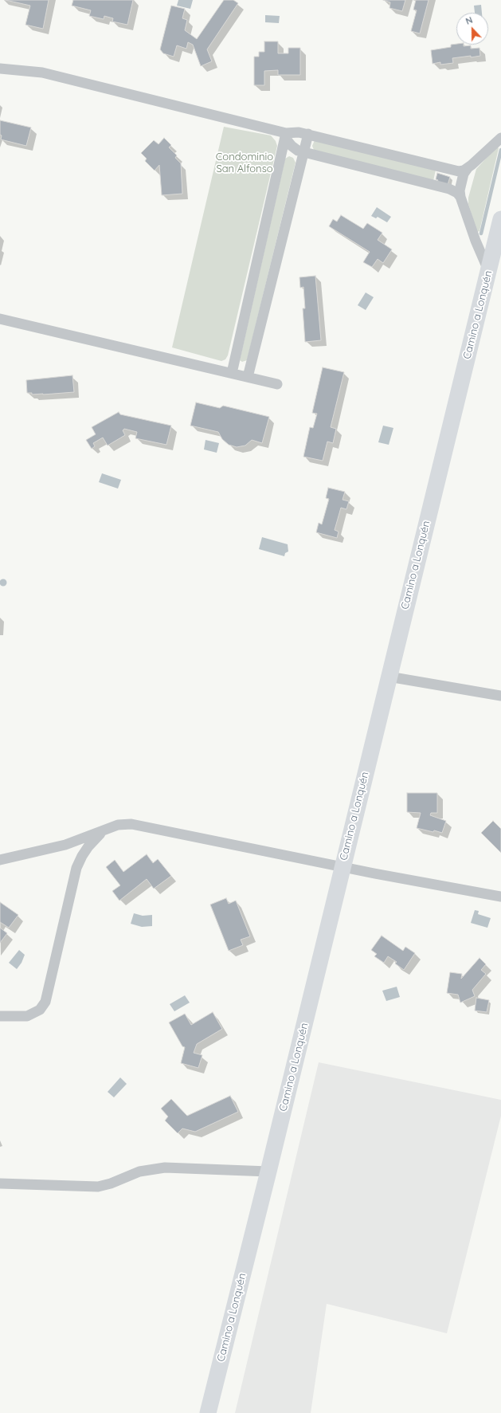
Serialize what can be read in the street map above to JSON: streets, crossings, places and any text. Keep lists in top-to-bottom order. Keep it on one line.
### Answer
{"streets":{"main road":["Camino a Lonquén"]},"parks":["Condominio San Alfonso"],"north":"top"}
